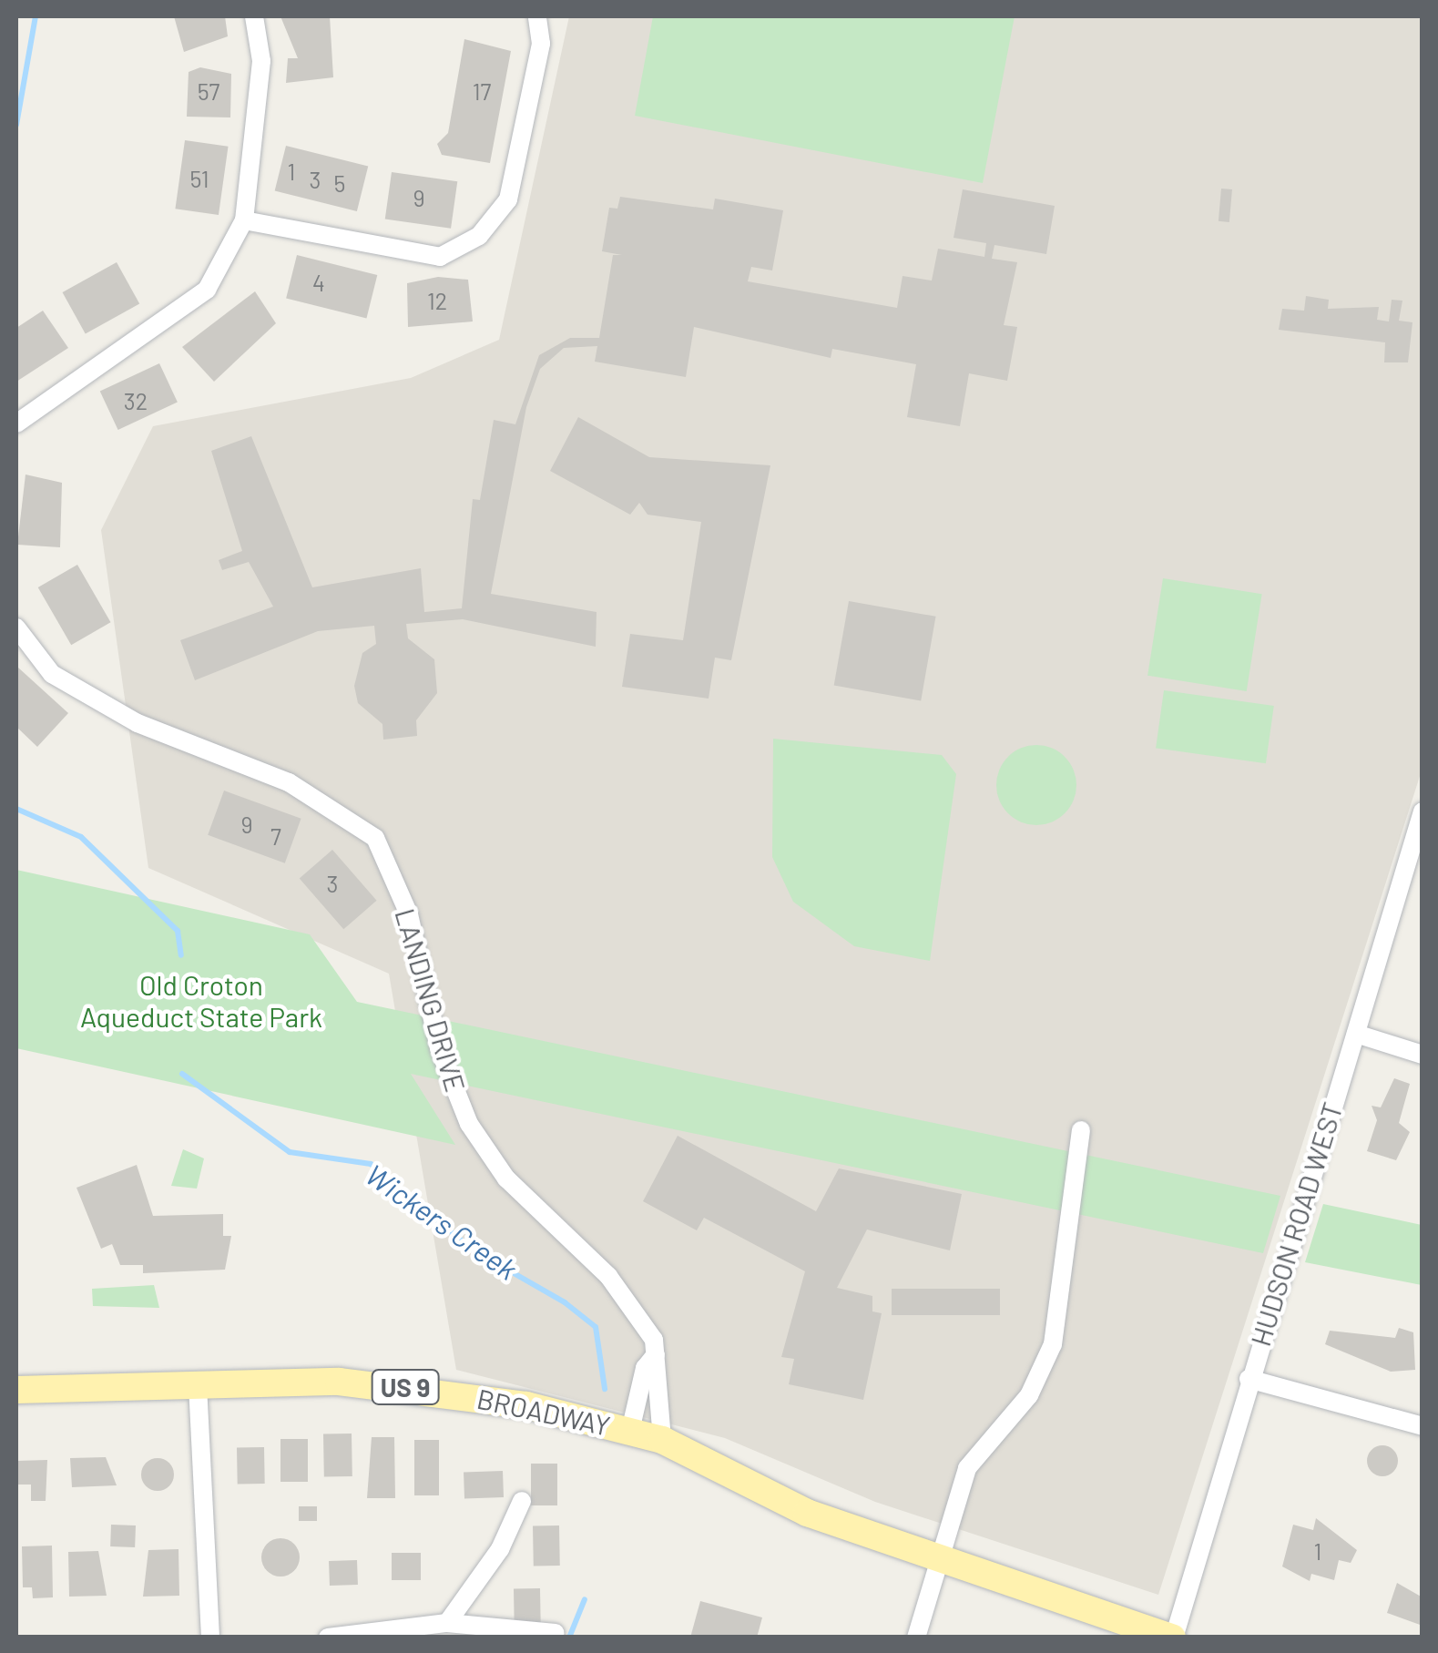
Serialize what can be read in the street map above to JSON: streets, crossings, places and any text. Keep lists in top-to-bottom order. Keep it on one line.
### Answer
{"streets":{"main road":["US 9","BROADWAY"],"street":["LANDING DRIVE","HUDSON ROAD WEST"]},"crossings":[["LANDING DRIVE","BROADWAY"],["HUDSON ROAD WEST","US 9"],["US 9","BROADWAY"]],"water":["Wickers Creek"],"parks":["Old Croton Aqueduct State Park"],"house_numbers":["57","17","1","51","3","5","9","4","12","32","9","7","3","1"]}
